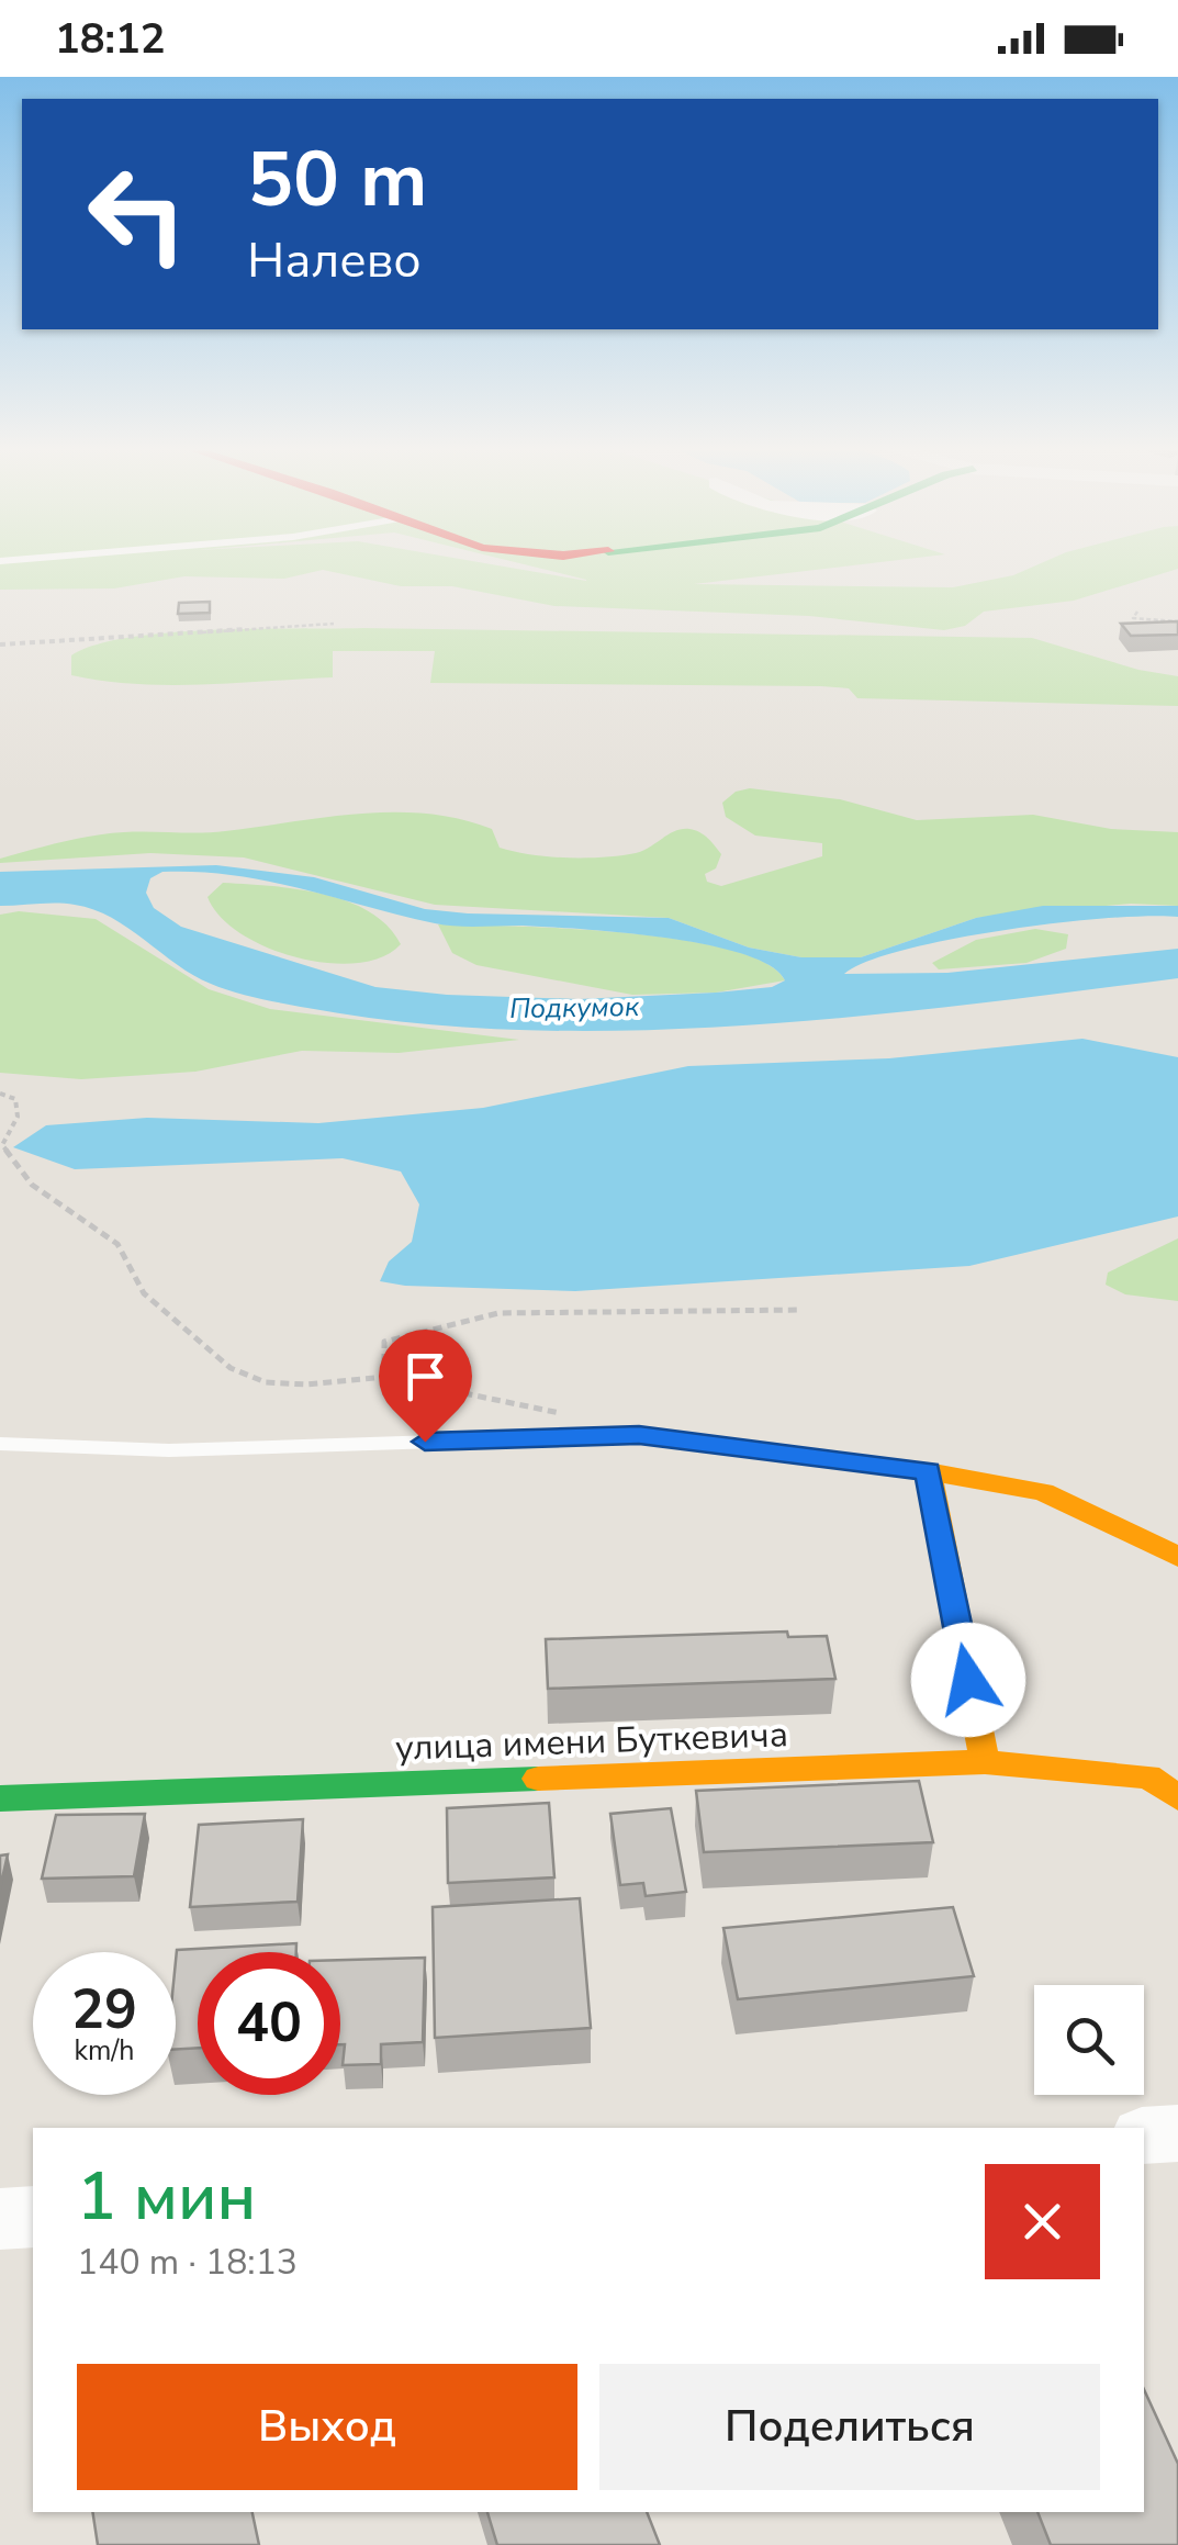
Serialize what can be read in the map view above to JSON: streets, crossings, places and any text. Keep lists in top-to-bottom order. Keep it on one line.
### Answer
{"streets":{"street":["улица имени Буткевича"]},"water":["Подкумок"],"page":{"status":"18:12","turn":["50 m","Налево"],"speed":"29 km/h","limit":"40","heading":["1 мин","140 m · 18:13"],"buttons":["Выход","Поделиться"]}}
